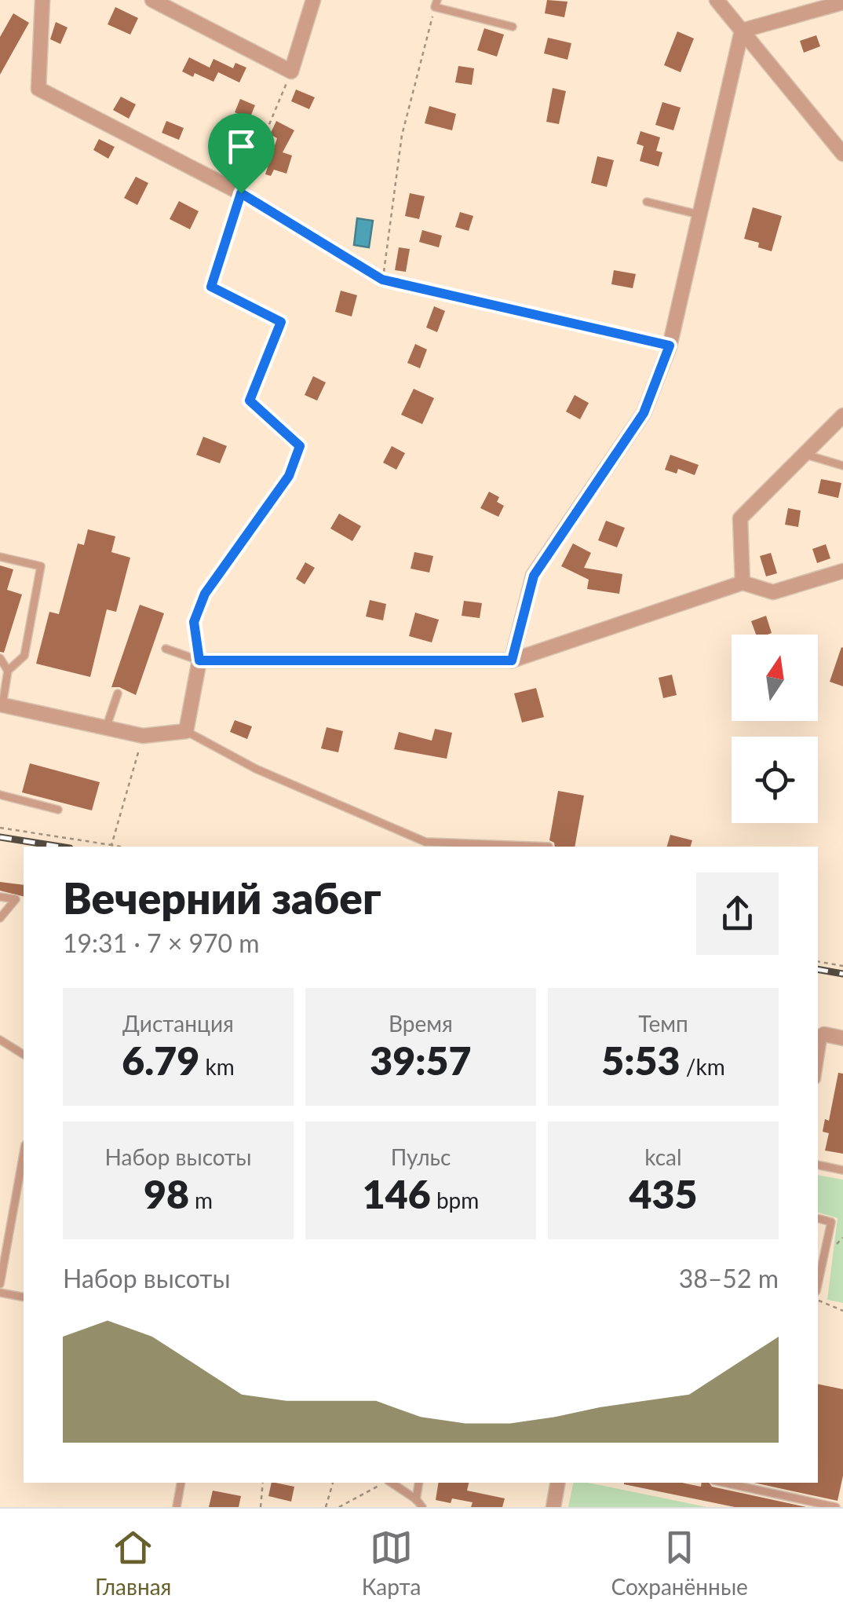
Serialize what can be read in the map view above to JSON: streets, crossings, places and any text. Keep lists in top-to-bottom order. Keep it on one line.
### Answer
{"north":"top","page":{"heading":["Вечерний забег","19:31 · 7 × 970 m"],"stats":[["Дистанция","6.79 km"],["Время","39:57"],["Темп","5:53 /km"],["Набор высоты","98 m"],["Пульс","146 bpm"],["kcal","435"]],"chart":["Набор высоты","38–52 m"],"tabs":["Главная","Карта","Сохранённые"]}}
